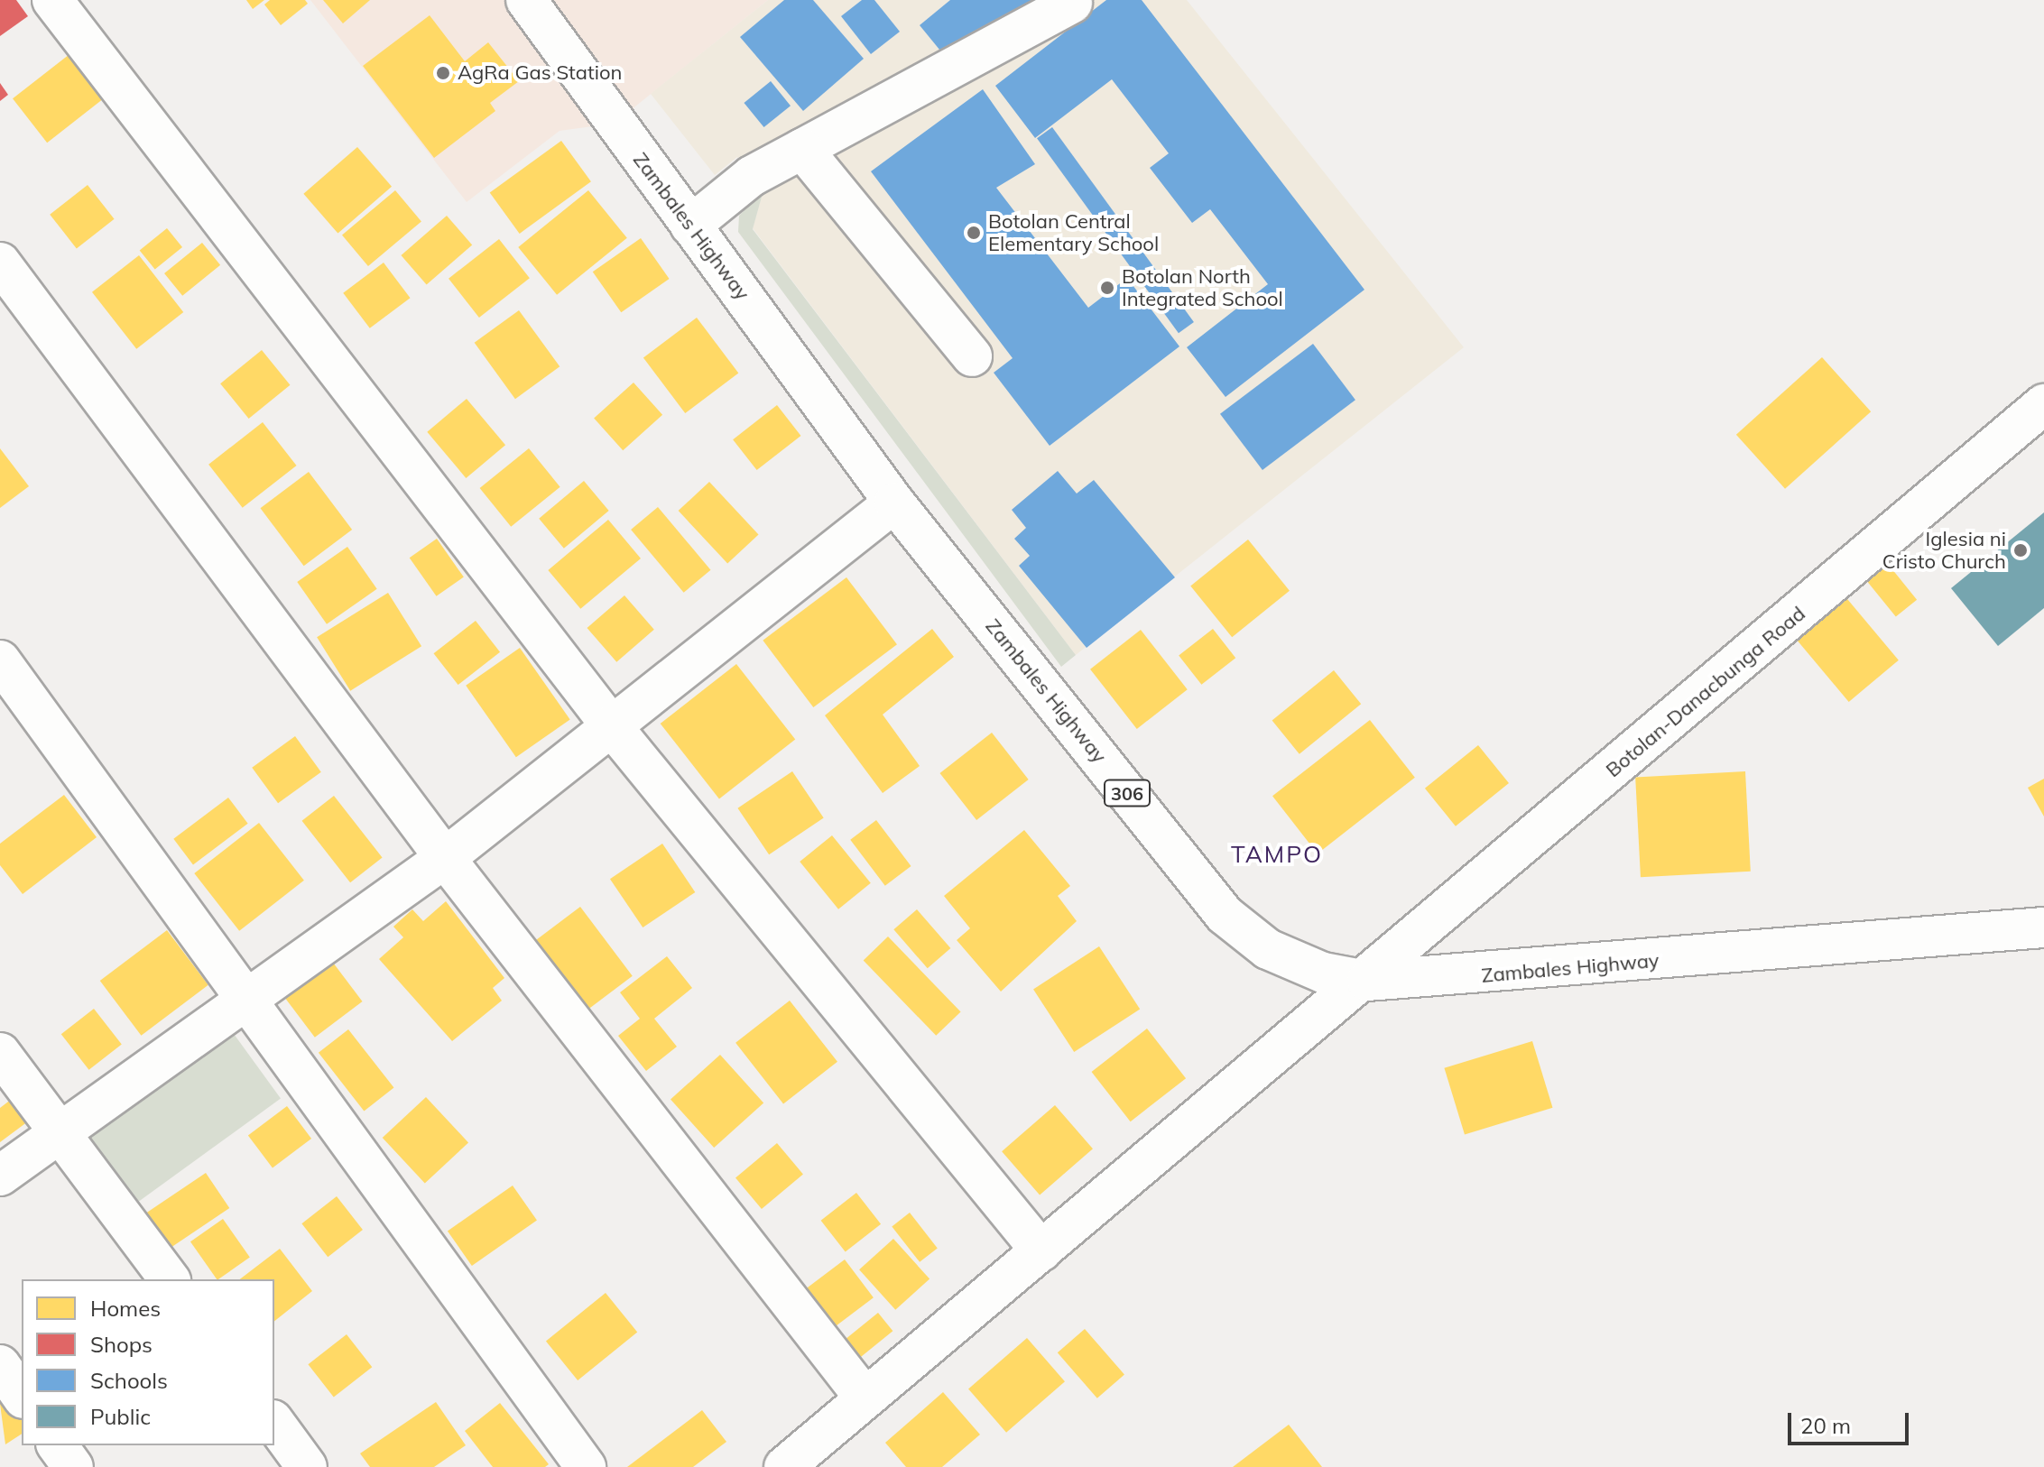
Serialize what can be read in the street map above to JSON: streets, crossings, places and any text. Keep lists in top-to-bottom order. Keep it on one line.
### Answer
{"streets":{"street":["Zambales Highway","Botolan-Danacbunga Road","306"]},"crossings":[["Zambales Highway","Botolan-Danacbunga Road"]],"districts":["TAMPO"],"places":["AgRa Gas Station","Botolan Central Elementary School","Botolan North Integrated School","Iglesia ni Cristo Church"],"legend":["Homes","Shops","Schools","Public"],"scale_bar":"20 m"}
